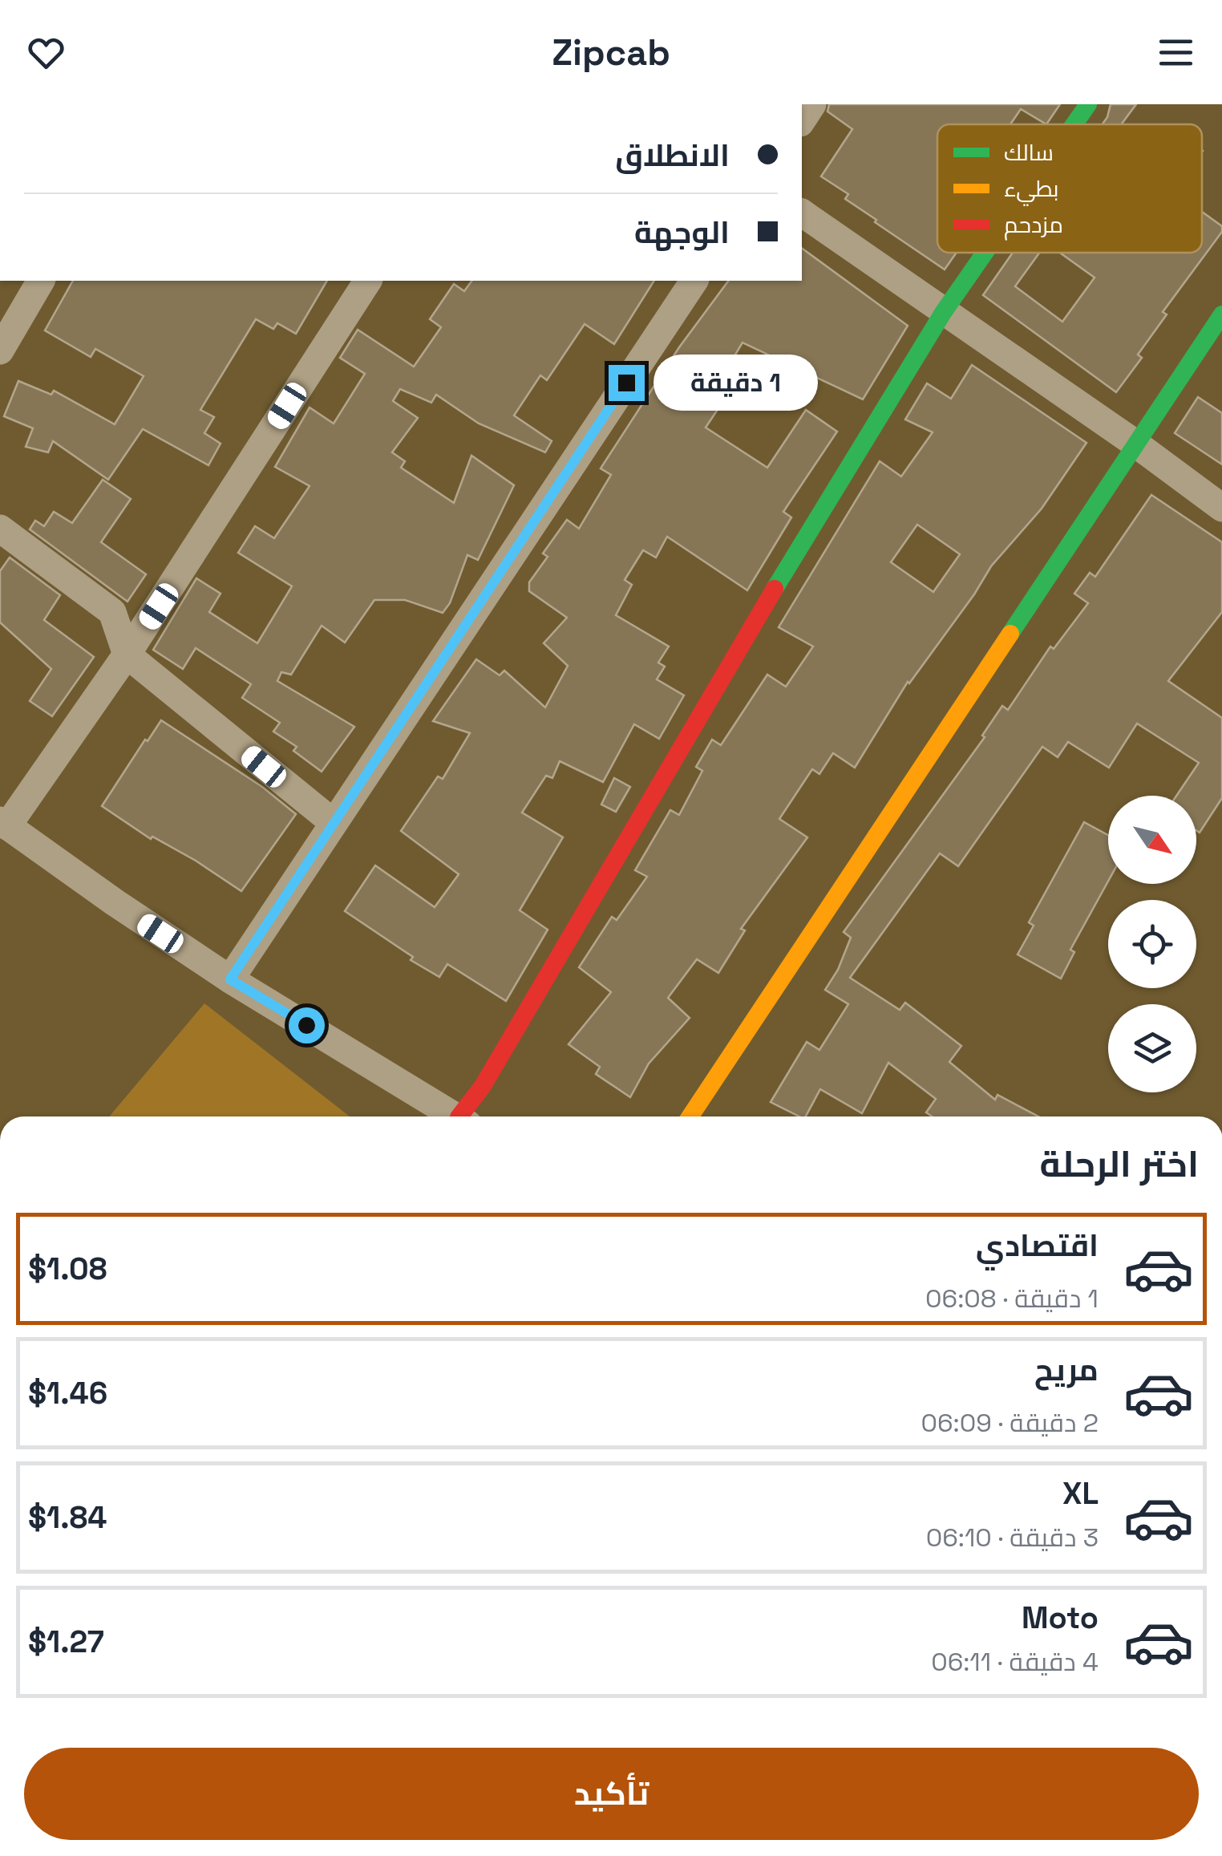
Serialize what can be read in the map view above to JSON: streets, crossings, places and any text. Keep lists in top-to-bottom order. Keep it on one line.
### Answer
{"legend":["سالك","بطيء","مزدحم"],"north":"bottom right","page":{"header":"Zipcab","banner":["الانطلاق","الوجهة"],"bubble":"1 دقيقة","heading":"اختر الرحلة","list":[{"name":"اقتصادي","note":"1 دقيقة · 06:08","value":"$1.08"},{"name":"مريح","note":"2 دقيقة · 06:09","value":"$1.46"},{"name":"XL","note":"3 دقيقة · 06:10","value":"$1.84"},{"name":"Moto","note":"4 دقيقة · 06:11","value":"$1.27"}],"buttons":"تأكيد"}}
